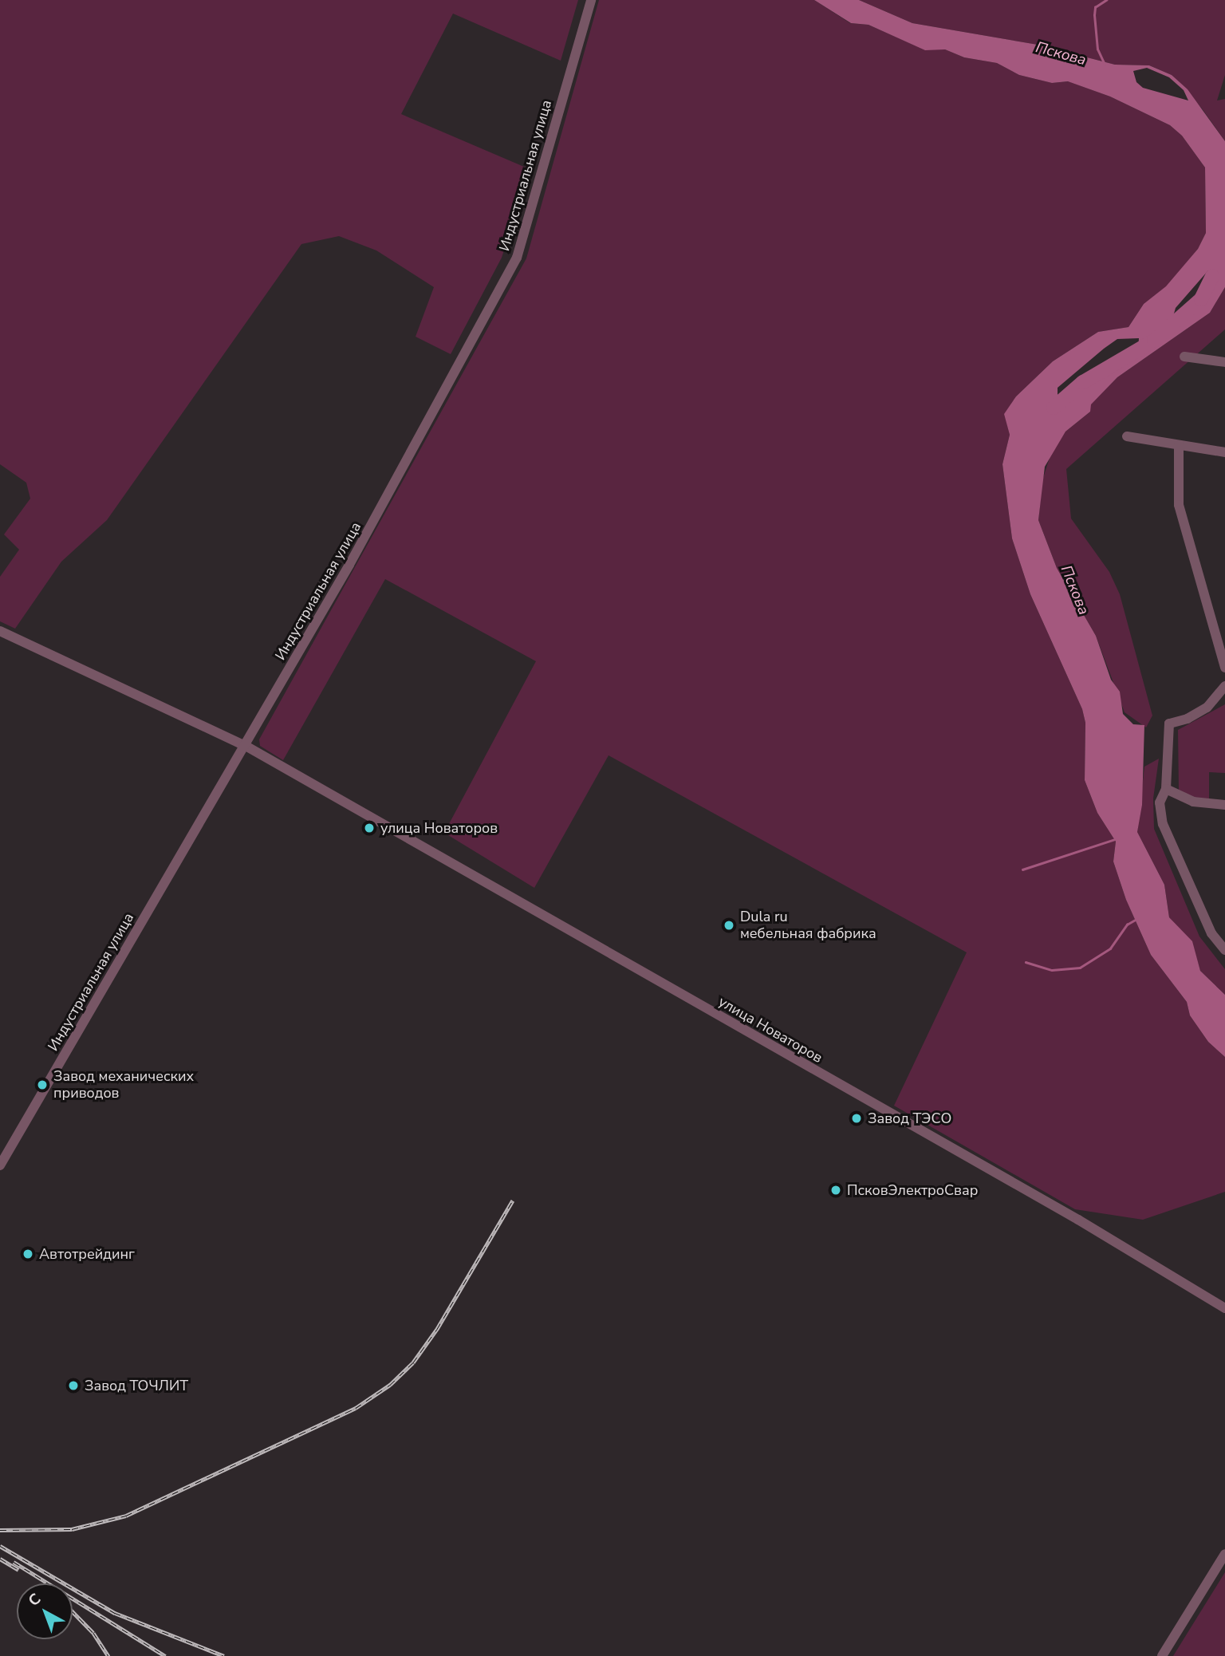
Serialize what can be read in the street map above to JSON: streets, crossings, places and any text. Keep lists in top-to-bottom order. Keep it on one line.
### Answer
{"streets":{"street":["Индустриальная улица","улица Новаторов"]},"crossings":[["Индустриальная улица","улица Новаторов"]],"water":["Пскова"],"places":["улица Новаторов","Dula ru мебельная фабрика","Завод механических приводов","Завод ТЭСО","ПсковЭлектроСвар","Автотрейдинг","Завод ТОЧЛИТ"],"north":"top left"}
